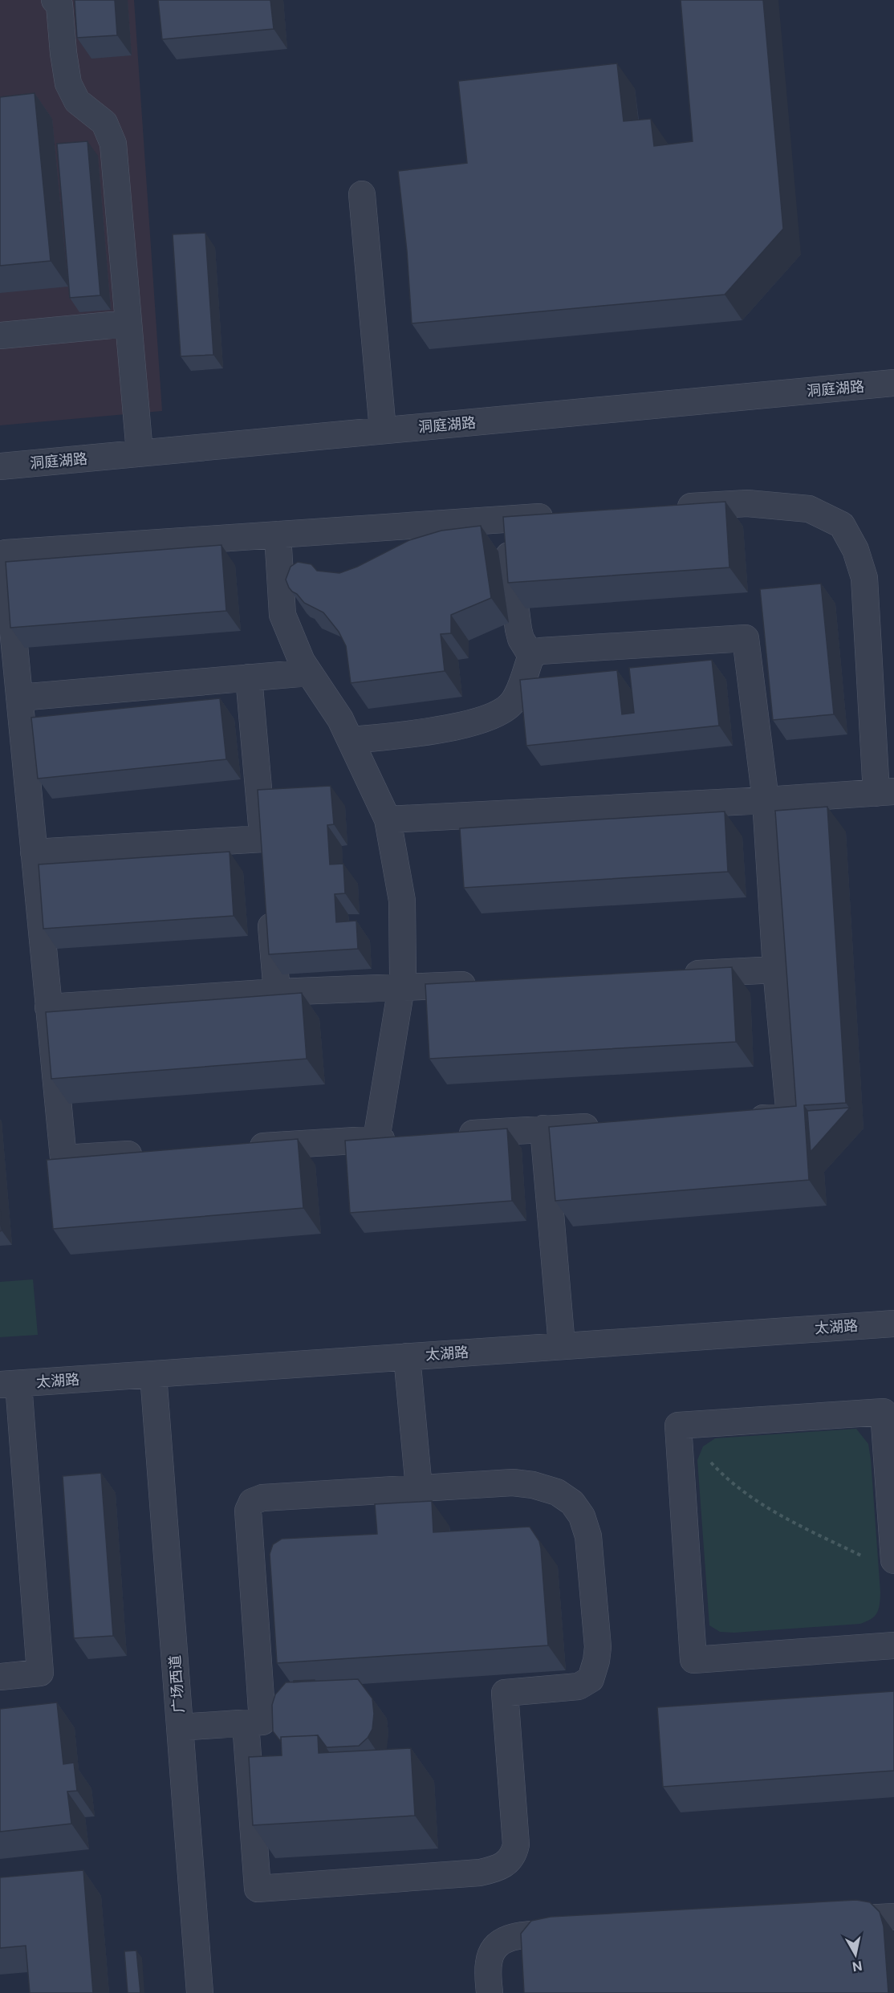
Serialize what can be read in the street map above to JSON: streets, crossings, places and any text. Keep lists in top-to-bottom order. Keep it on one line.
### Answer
{"streets":{"street":["洞庭湖路","太湖路","广场西道"]},"crossings":[["太湖路","广场西道"]],"north":"bottom"}
